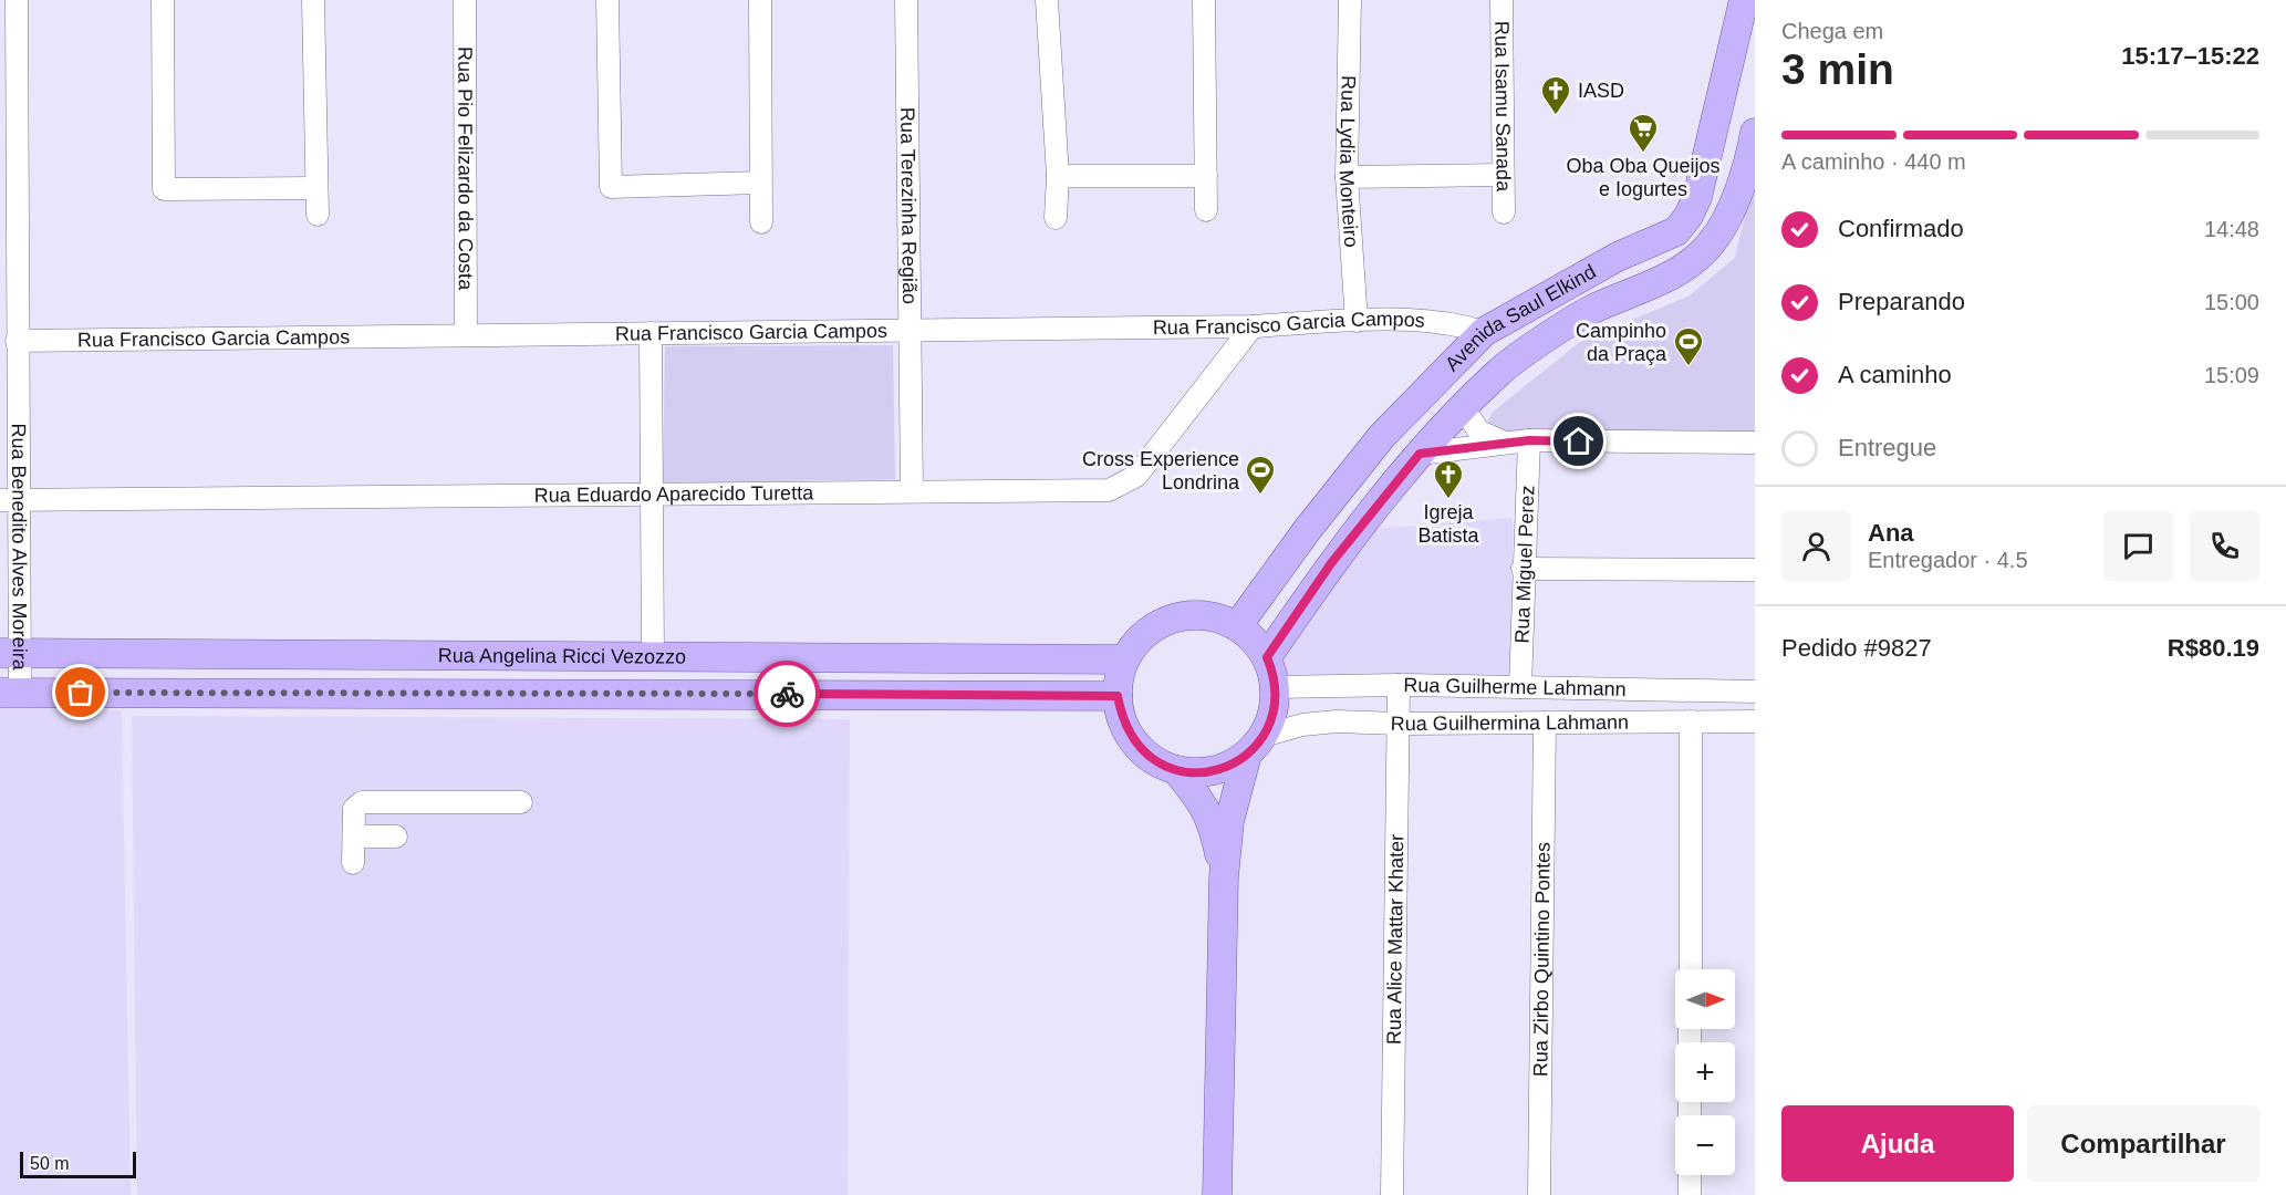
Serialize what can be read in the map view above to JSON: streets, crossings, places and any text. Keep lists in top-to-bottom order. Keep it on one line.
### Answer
{"streets":{"main road":["Avenida Saul Elkind","Rua Angelina Ricci Vezozzo"],"street":["Rua Isamu Sanada","Rua Lydia Monteiro","Rua Pio Felizardo da Costa","Rua Terezinha Região","Rua Francisco Garcia Campos","Rua Eduardo Aparecido Turetta","Rua Benedito Alves Moreira","Rua Miguel Perez","Rua Guilherme Lahmann","Rua Guilhermina Lahmann","Rua Alice Mattar Khater","Rua Zirbo Quintino Pontes"]},"crossings":[["Rua Lydia Monteiro","Rua Francisco Garcia Campos"],["Rua Pio Felizardo da Costa","Rua Francisco Garcia Campos"],["Rua Terezinha Região","Rua Francisco Garcia Campos"],["Rua Terezinha Região","Rua Eduardo Aparecido Turetta"],["Avenida Saul Elkind","Rua Francisco Garcia Campos"],["Avenida Saul Elkind","Rua Angelina Ricci Vezozzo"],["Avenida Saul Elkind","Rua Guilherme Lahmann"],["Avenida Saul Elkind","Rua Guilhermina Lahmann"],["Rua Francisco Garcia Campos","Rua Eduardo Aparecido Turetta"],["Rua Francisco Garcia Campos","Rua Benedito Alves Moreira"],["Rua Eduardo Aparecido Turetta","Rua Benedito Alves Moreira"],["Rua Benedito Alves Moreira","Rua Angelina Ricci Vezozzo"],["Rua Miguel Perez","Rua Guilherme Lahmann"],["Rua Angelina Ricci Vezozzo","Rua Guilherme Lahmann"],["Rua Angelina Ricci Vezozzo","Rua Guilhermina Lahmann"],["Rua Guilherme Lahmann","Rua Guilhermina Lahmann"],["Rua Guilherme Lahmann","Rua Alice Mattar Khater"],["Rua Guilhermina Lahmann","Rua Alice Mattar Khater"],["Rua Guilhermina Lahmann","Rua Zirbo Quintino Pontes"]],"places":{"church":["IASD","Igreja Batista"],"supermarket":["Oba Oba Queijos e Iogurtes"],"sports":["Campinho da Praça","Cross Experience Londrina"]},"scale_bar":"50 m","north":"right","page":{"heading":["3 min","Chega em","15:17–15:22"],"panel":["Ana","Entregador · 4.5","Pedido #9827","R$80.19"],"bar":"A caminho · 440 m","list":[["Confirmado","14:48"],["Preparando","15:00"],["A caminho","15:09"],"Entregue"],"map_buttons":["+","−"],"buttons":["Ajuda","Compartilhar"],"scale":"50 m"}}
